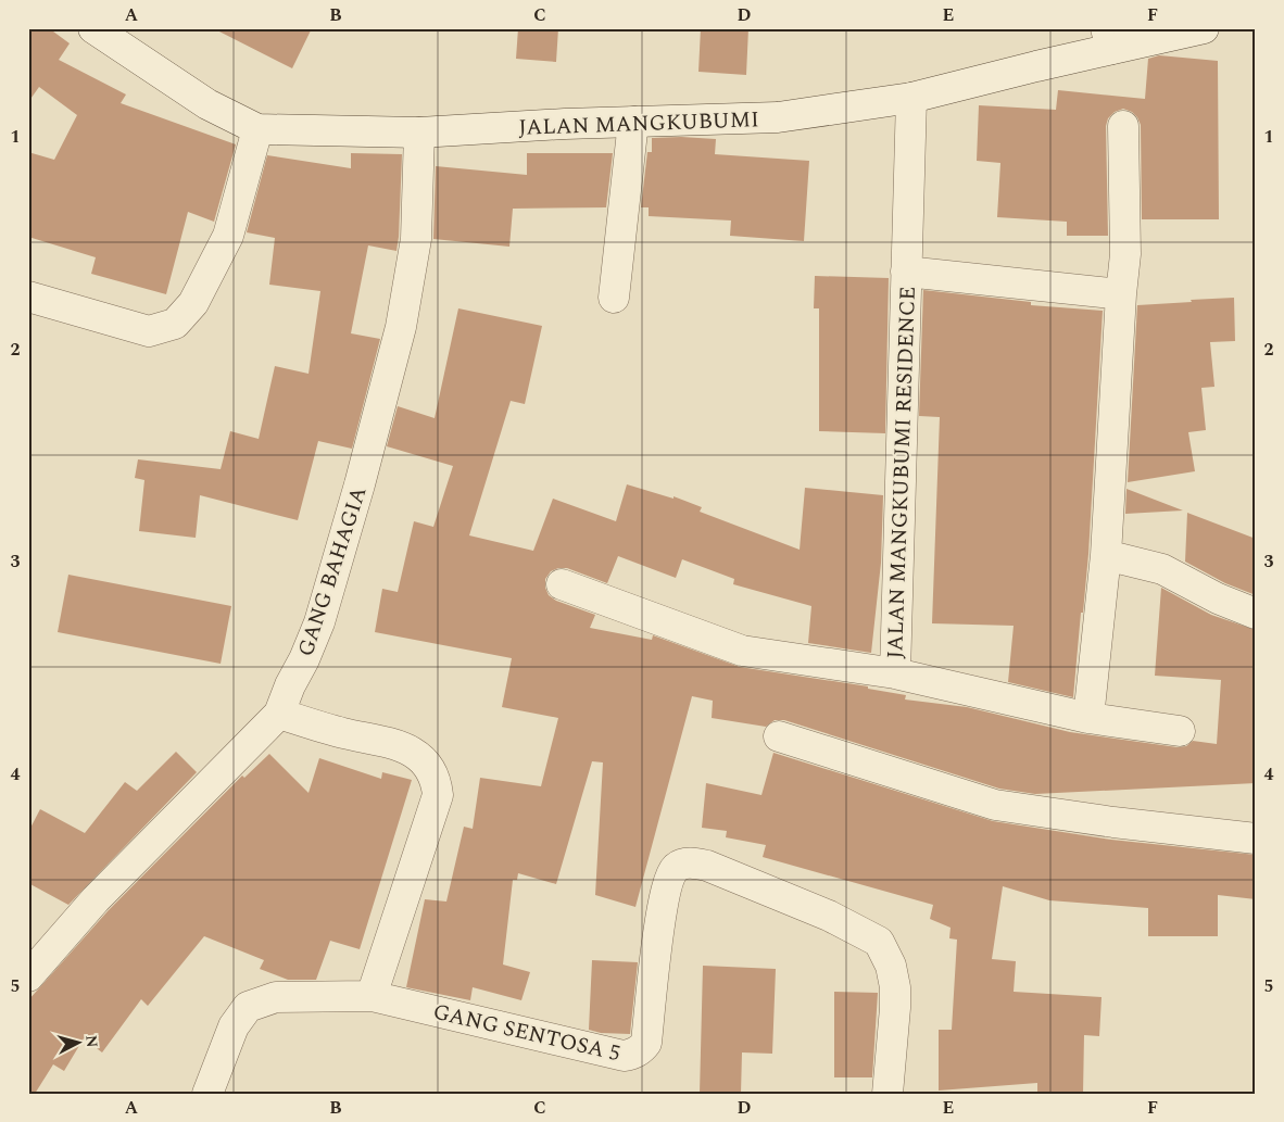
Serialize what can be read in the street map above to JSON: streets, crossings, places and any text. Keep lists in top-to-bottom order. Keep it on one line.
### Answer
{"streets":{"street":["JALAN MANGKUBUMI","JALAN MANGKUBUMI RESIDENCE","GANG BAHAGIA","GANG SENTOSA 5"]},"crossings":[["JALAN MANGKUBUMI","JALAN MANGKUBUMI RESIDENCE"],["JALAN MANGKUBUMI","GANG BAHAGIA"]],"north":"right","grid":{"columns":["A","B","C","D","E","F"],"rows":["1","2","3","4","5"]}}
